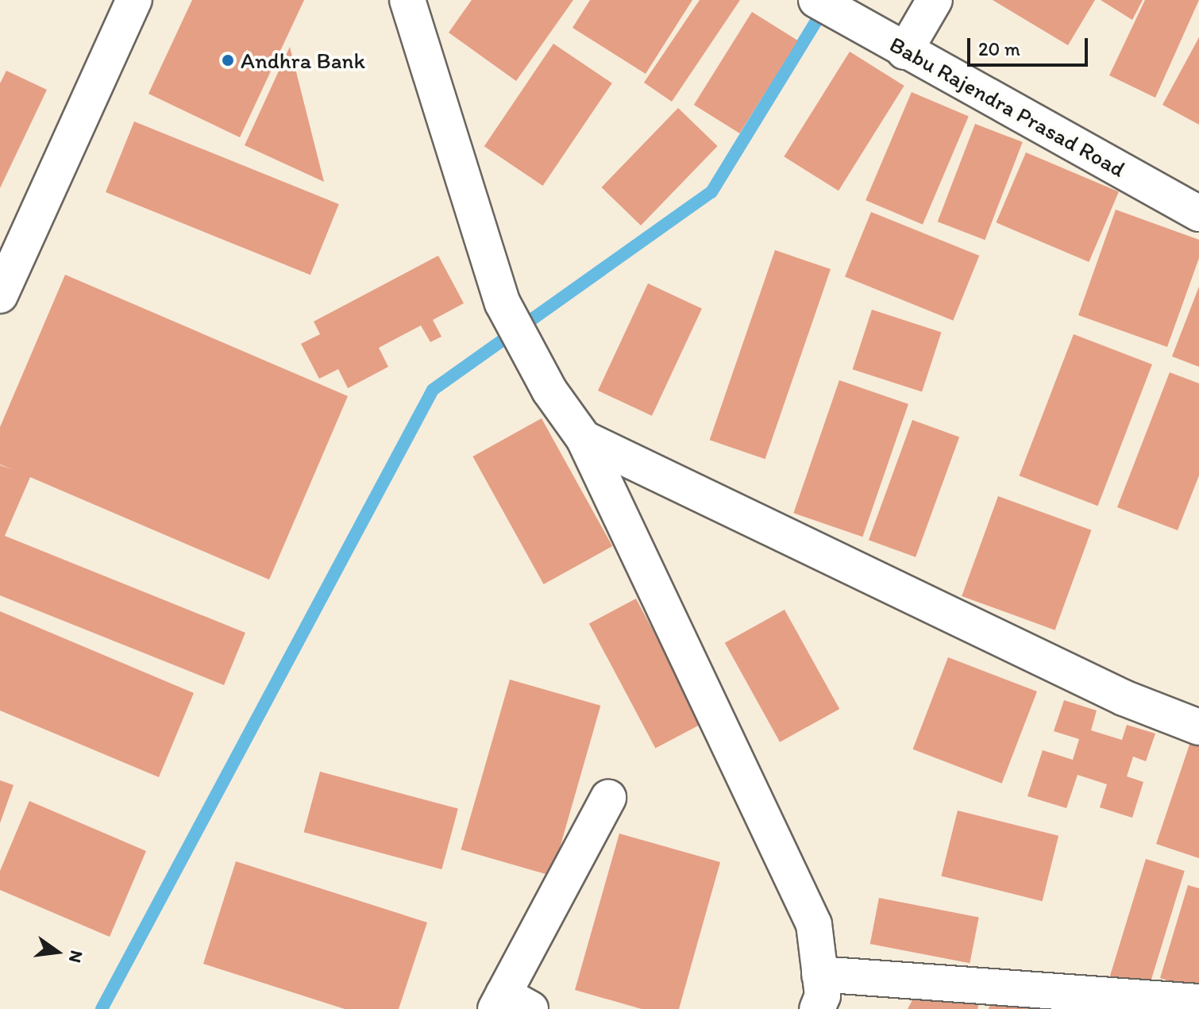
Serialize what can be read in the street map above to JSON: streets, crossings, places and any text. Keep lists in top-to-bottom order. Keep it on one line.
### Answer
{"streets":{"street":["Babu Rajendra Prasad Road"]},"places":["Andhra Bank"],"scale_bar":"20 m","north":"right"}
